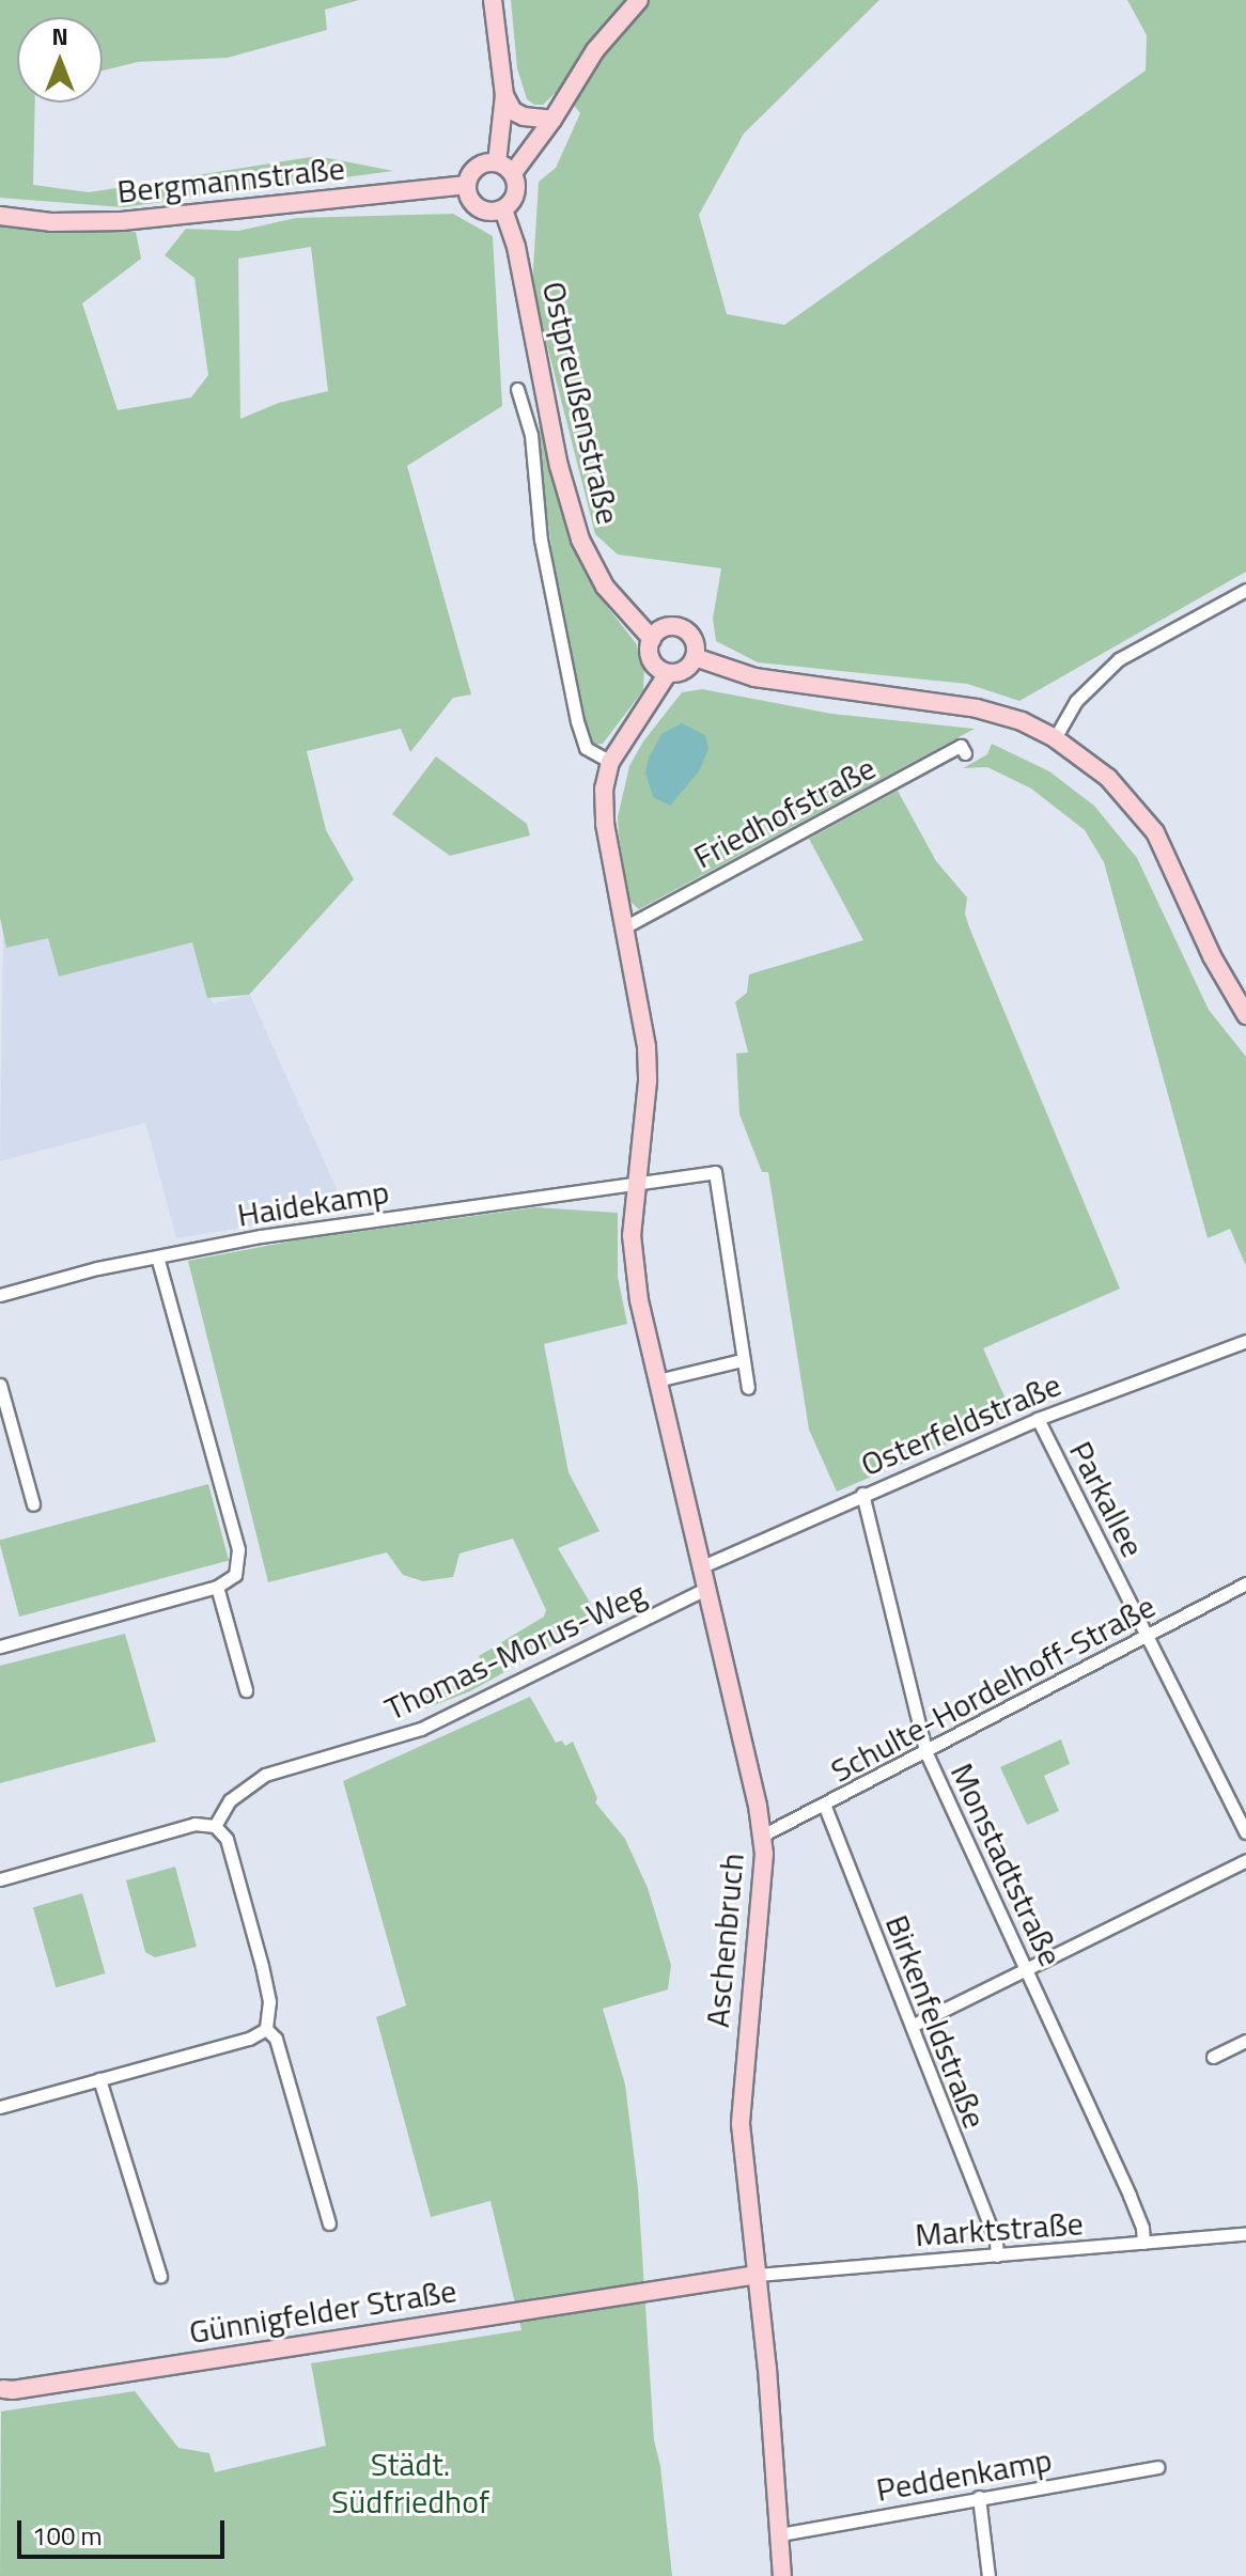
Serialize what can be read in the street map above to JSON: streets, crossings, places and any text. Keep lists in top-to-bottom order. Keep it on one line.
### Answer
{"streets":{"street":["Bergmannstraße","Ostpreußenstraße","Friedhofstraße","Haidekamp","Osterfeldstraße","Parkallee","Thomas-Morus-Weg","Schulte-Hordelhoff-Straße","Monstadtstraße","Aschenbruch","Birkenfeldstraße","Marktstraße","Günnigfelder Straße","Peddenkamp"]},"crossings":[["Bergmannstraße","Ostpreußenstraße"],["Osterfeldstraße","Parkallee"],["Osterfeldstraße","Monstadtstraße"],["Osterfeldstraße","Aschenbruch"],["Parkallee","Schulte-Hordelhoff-Straße"],["Thomas-Morus-Weg","Aschenbruch"],["Schulte-Hordelhoff-Straße","Monstadtstraße"],["Schulte-Hordelhoff-Straße","Aschenbruch"],["Schulte-Hordelhoff-Straße","Birkenfeldstraße"],["Monstadtstraße","Marktstraße"],["Aschenbruch","Marktstraße"],["Aschenbruch","Günnigfelder Straße"],["Aschenbruch","Peddenkamp"],["Birkenfeldstraße","Marktstraße"],["Marktstraße","Günnigfelder Straße"]],"parks":["Städt. Südfriedhof"],"scale_bar":"100 m","north":"top"}
